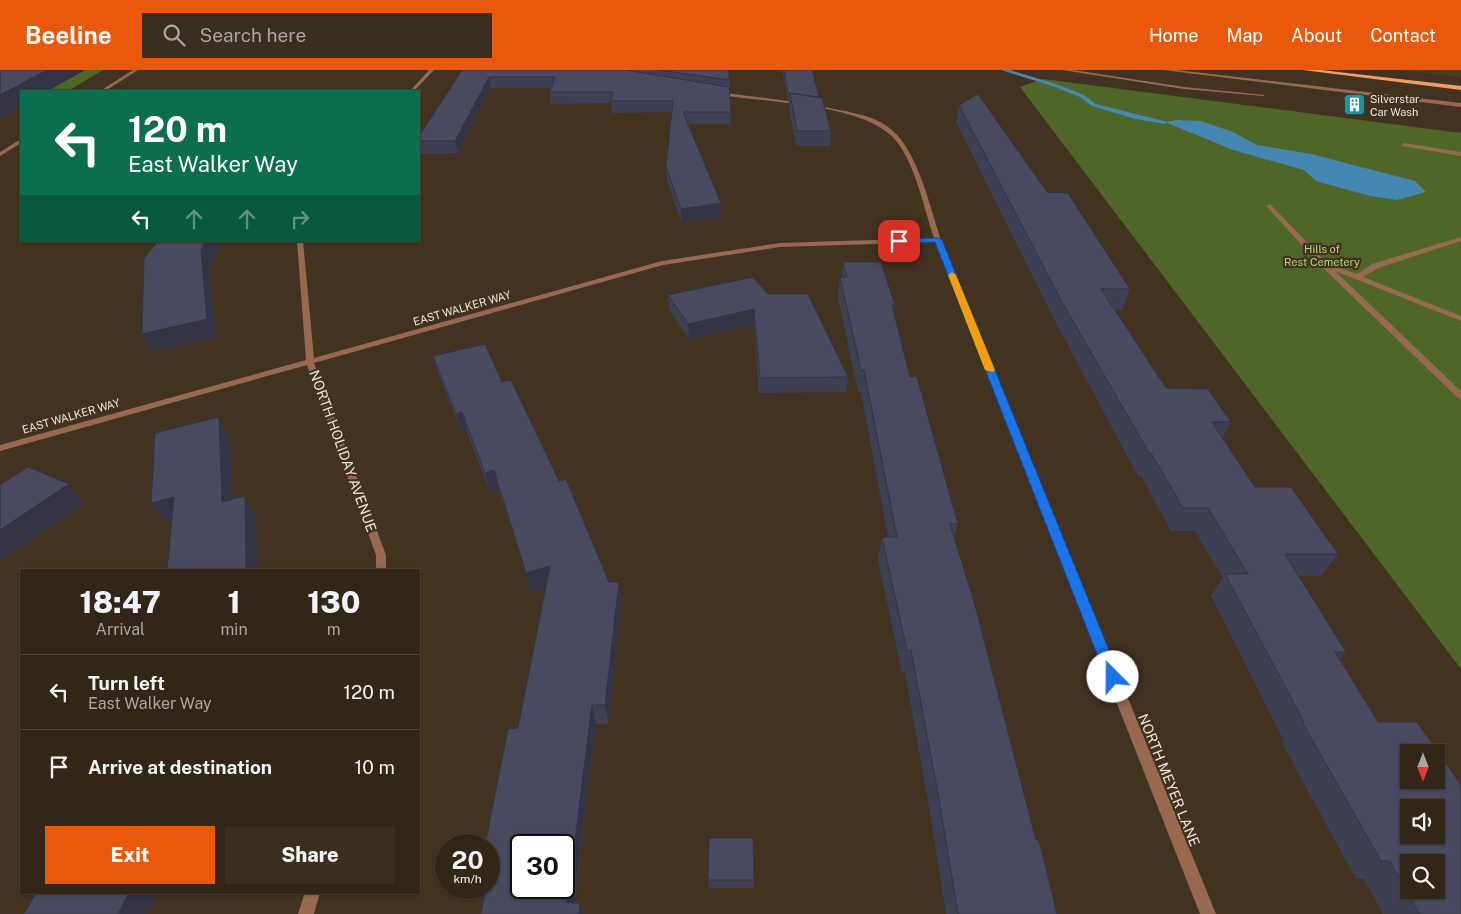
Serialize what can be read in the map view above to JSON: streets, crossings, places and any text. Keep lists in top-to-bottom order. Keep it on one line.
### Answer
{"streets":{"street":["EAST WALKER WAY","NORTH HOLIDAY AVENUE","NORTH MEYER LANE"]},"crossings":[["EAST WALKER WAY","NORTH HOLIDAY AVENUE"],["EAST WALKER WAY","NORTH MEYER LANE"]],"parks":["Hills of Rest Cemetery"],"places":{"building":["Silverstar Car Wash"]},"north":"bottom","page":{"header":"Beeline","search":"Search here","nav":["Home","Map","About","Contact"],"turn":["120 m","East Walker Way"],"eta":["18:47","Arrival","1","min","130","m"],"list":[{"name":"Turn left","note":"East Walker Way","value":"120 m"},{"name":"Arrive at destination","value":"10 m"}],"buttons":["Exit","Share"],"speed":"20 km/h","limit":"30"}}
